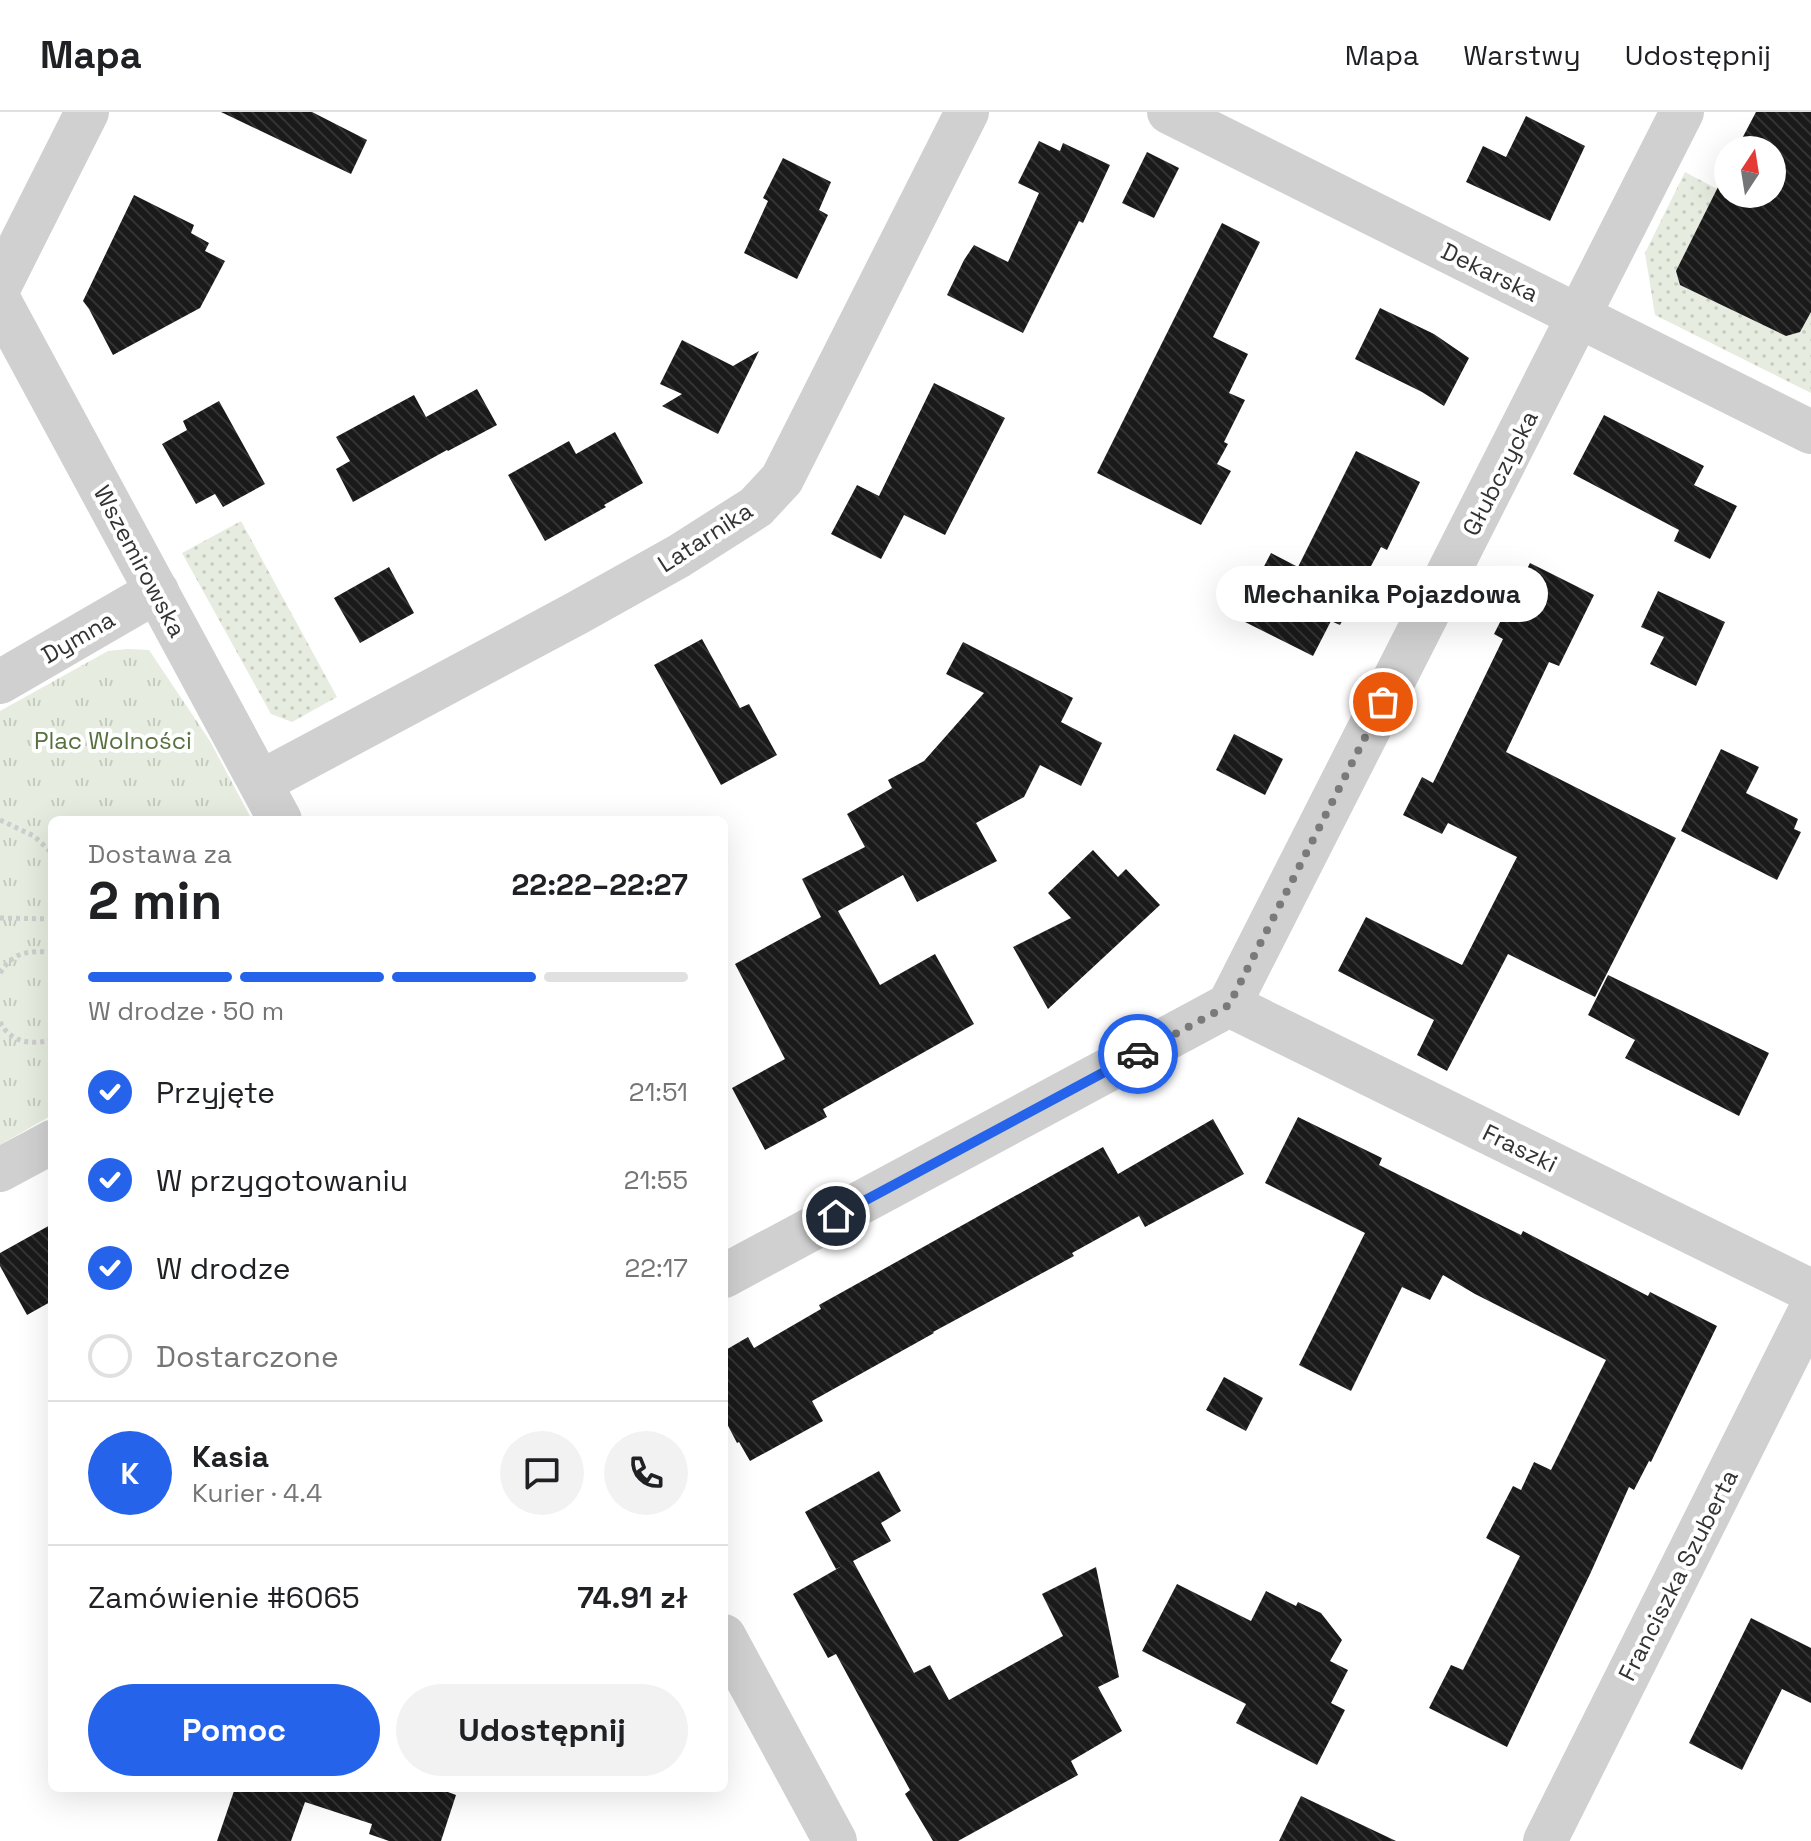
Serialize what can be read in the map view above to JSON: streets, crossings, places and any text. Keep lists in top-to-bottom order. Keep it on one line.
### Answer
{"streets":{"street":["Dekarska","Głubczycka","Latarnika","Wszemirowska","Dymna","Fraszki","Franciszka Szuberta"]},"crossings":[["Dekarska","Głubczycka"],["Głubczycka","Fraszki"],["Latarnika","Wszemirowska"],["Wszemirowska","Dymna"]],"parks":["Plac Wolności"],"places":["Mechanika Pojazdowa"],"north":"top","page":{"header":"Mapa","nav":["Mapa","Warstwy","Udostępnij"],"bubble":"Mechanika Pojazdowa","heading":["2 min","Dostawa za","22:22–22:27"],"panel":["Kasia","Kurier · 4.4","Zamówienie #6065","74.91 zł"],"bar":"W drodze · 50 m","list":[["Przyjęte","21:51"],["W przygotowaniu","21:55"],["W drodze","22:17"],"Dostarczone"],"round":"K","buttons":["Pomoc","Udostępnij"]}}
